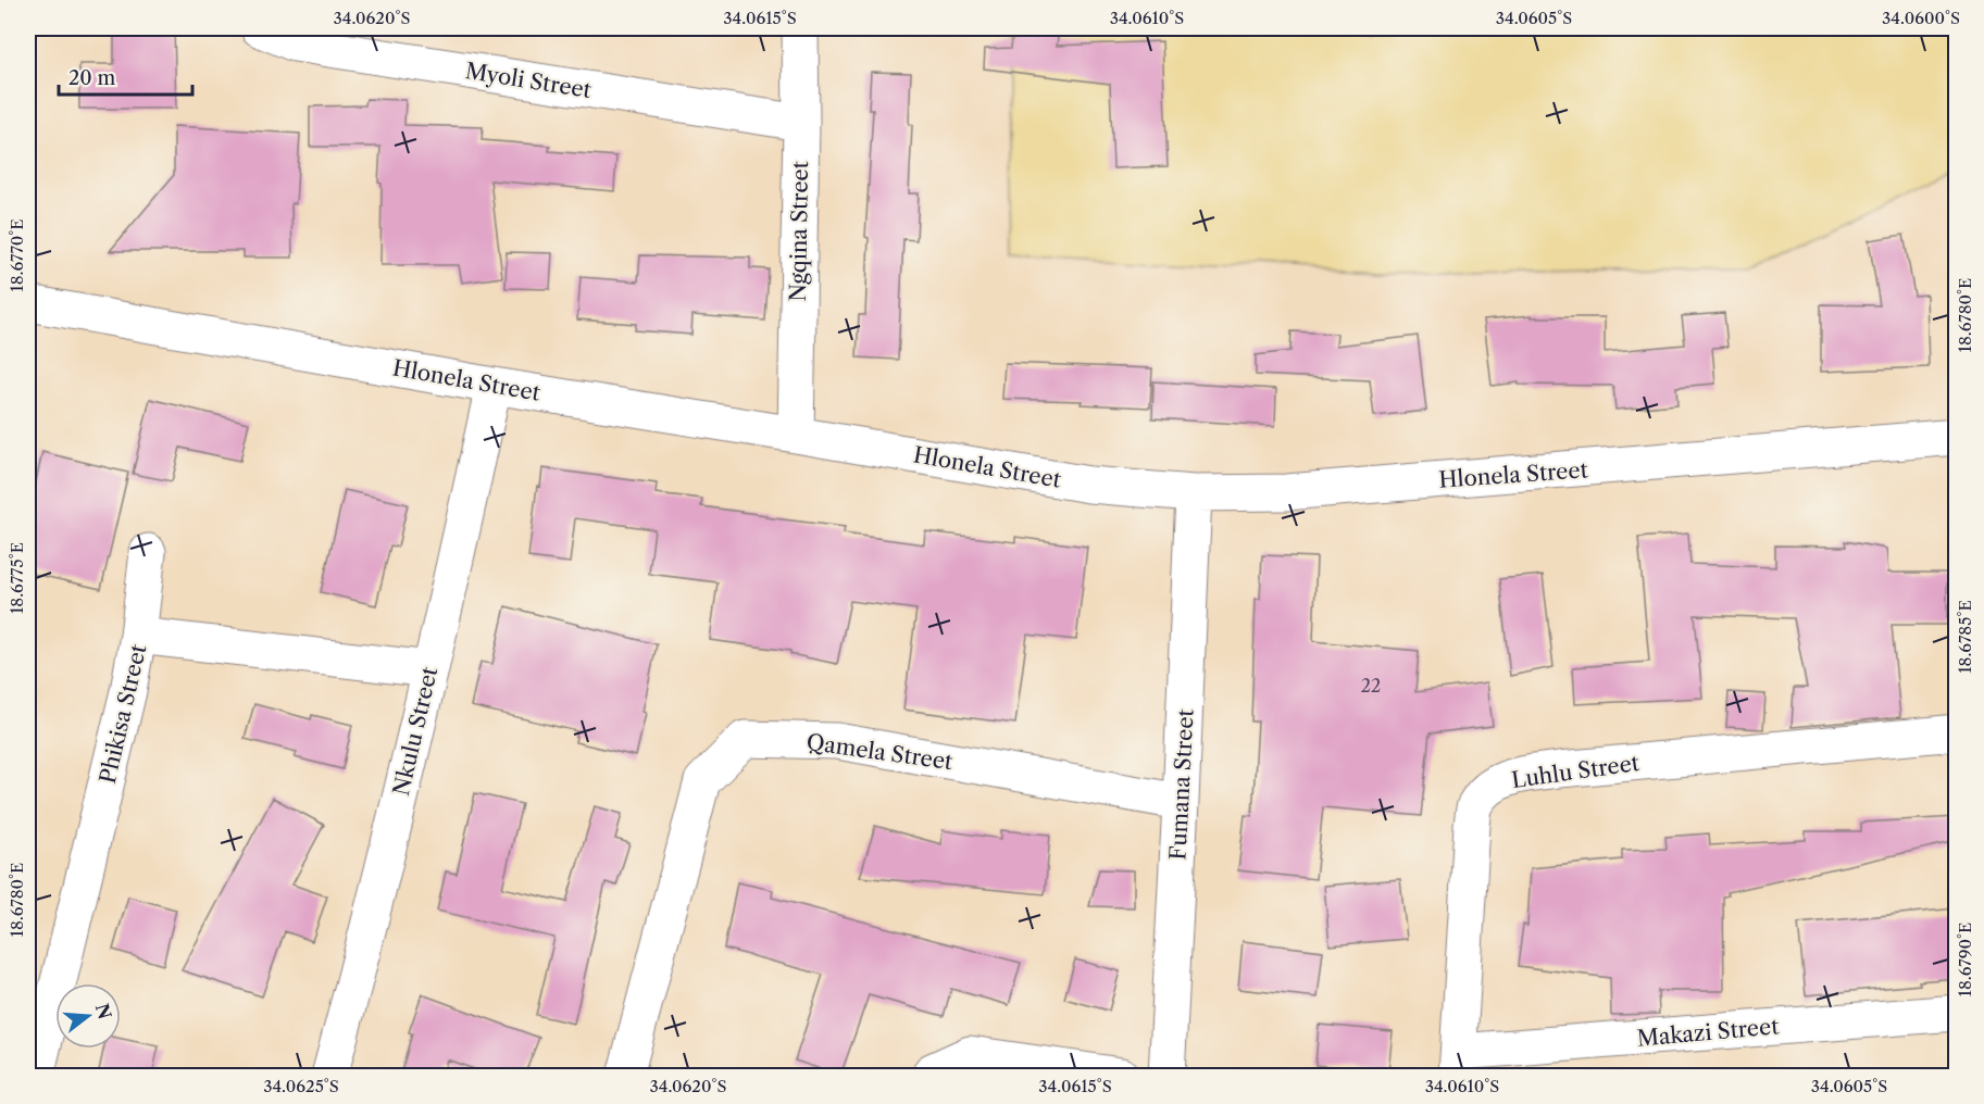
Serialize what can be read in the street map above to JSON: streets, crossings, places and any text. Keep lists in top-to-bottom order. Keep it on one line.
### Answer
{"streets":{"street":["Myoli Street","Ngqina Street","Hlonela Street","Phikisa Street","Nkulu Street","Qamela Street","Luhlu Street","Fumana Street","Makazi Street"]},"crossings":[["Myoli Street","Ngqina Street"],["Ngqina Street","Hlonela Street"],["Hlonela Street","Nkulu Street"],["Hlonela Street","Fumana Street"],["Phikisa Street","Nkulu Street"],["Qamela Street","Fumana Street"],["Luhlu Street","Makazi Street"]],"house_numbers":["22"],"scale_bar":"20 m","north":"right","coordinates":["34.0620°S","34.0615°S","34.0610°S","34.0605°S","34.0600°S","18.6770°E","18.6780°E","18.6775°E","18.6785°E","18.6790°E","34.0625°S"]}
